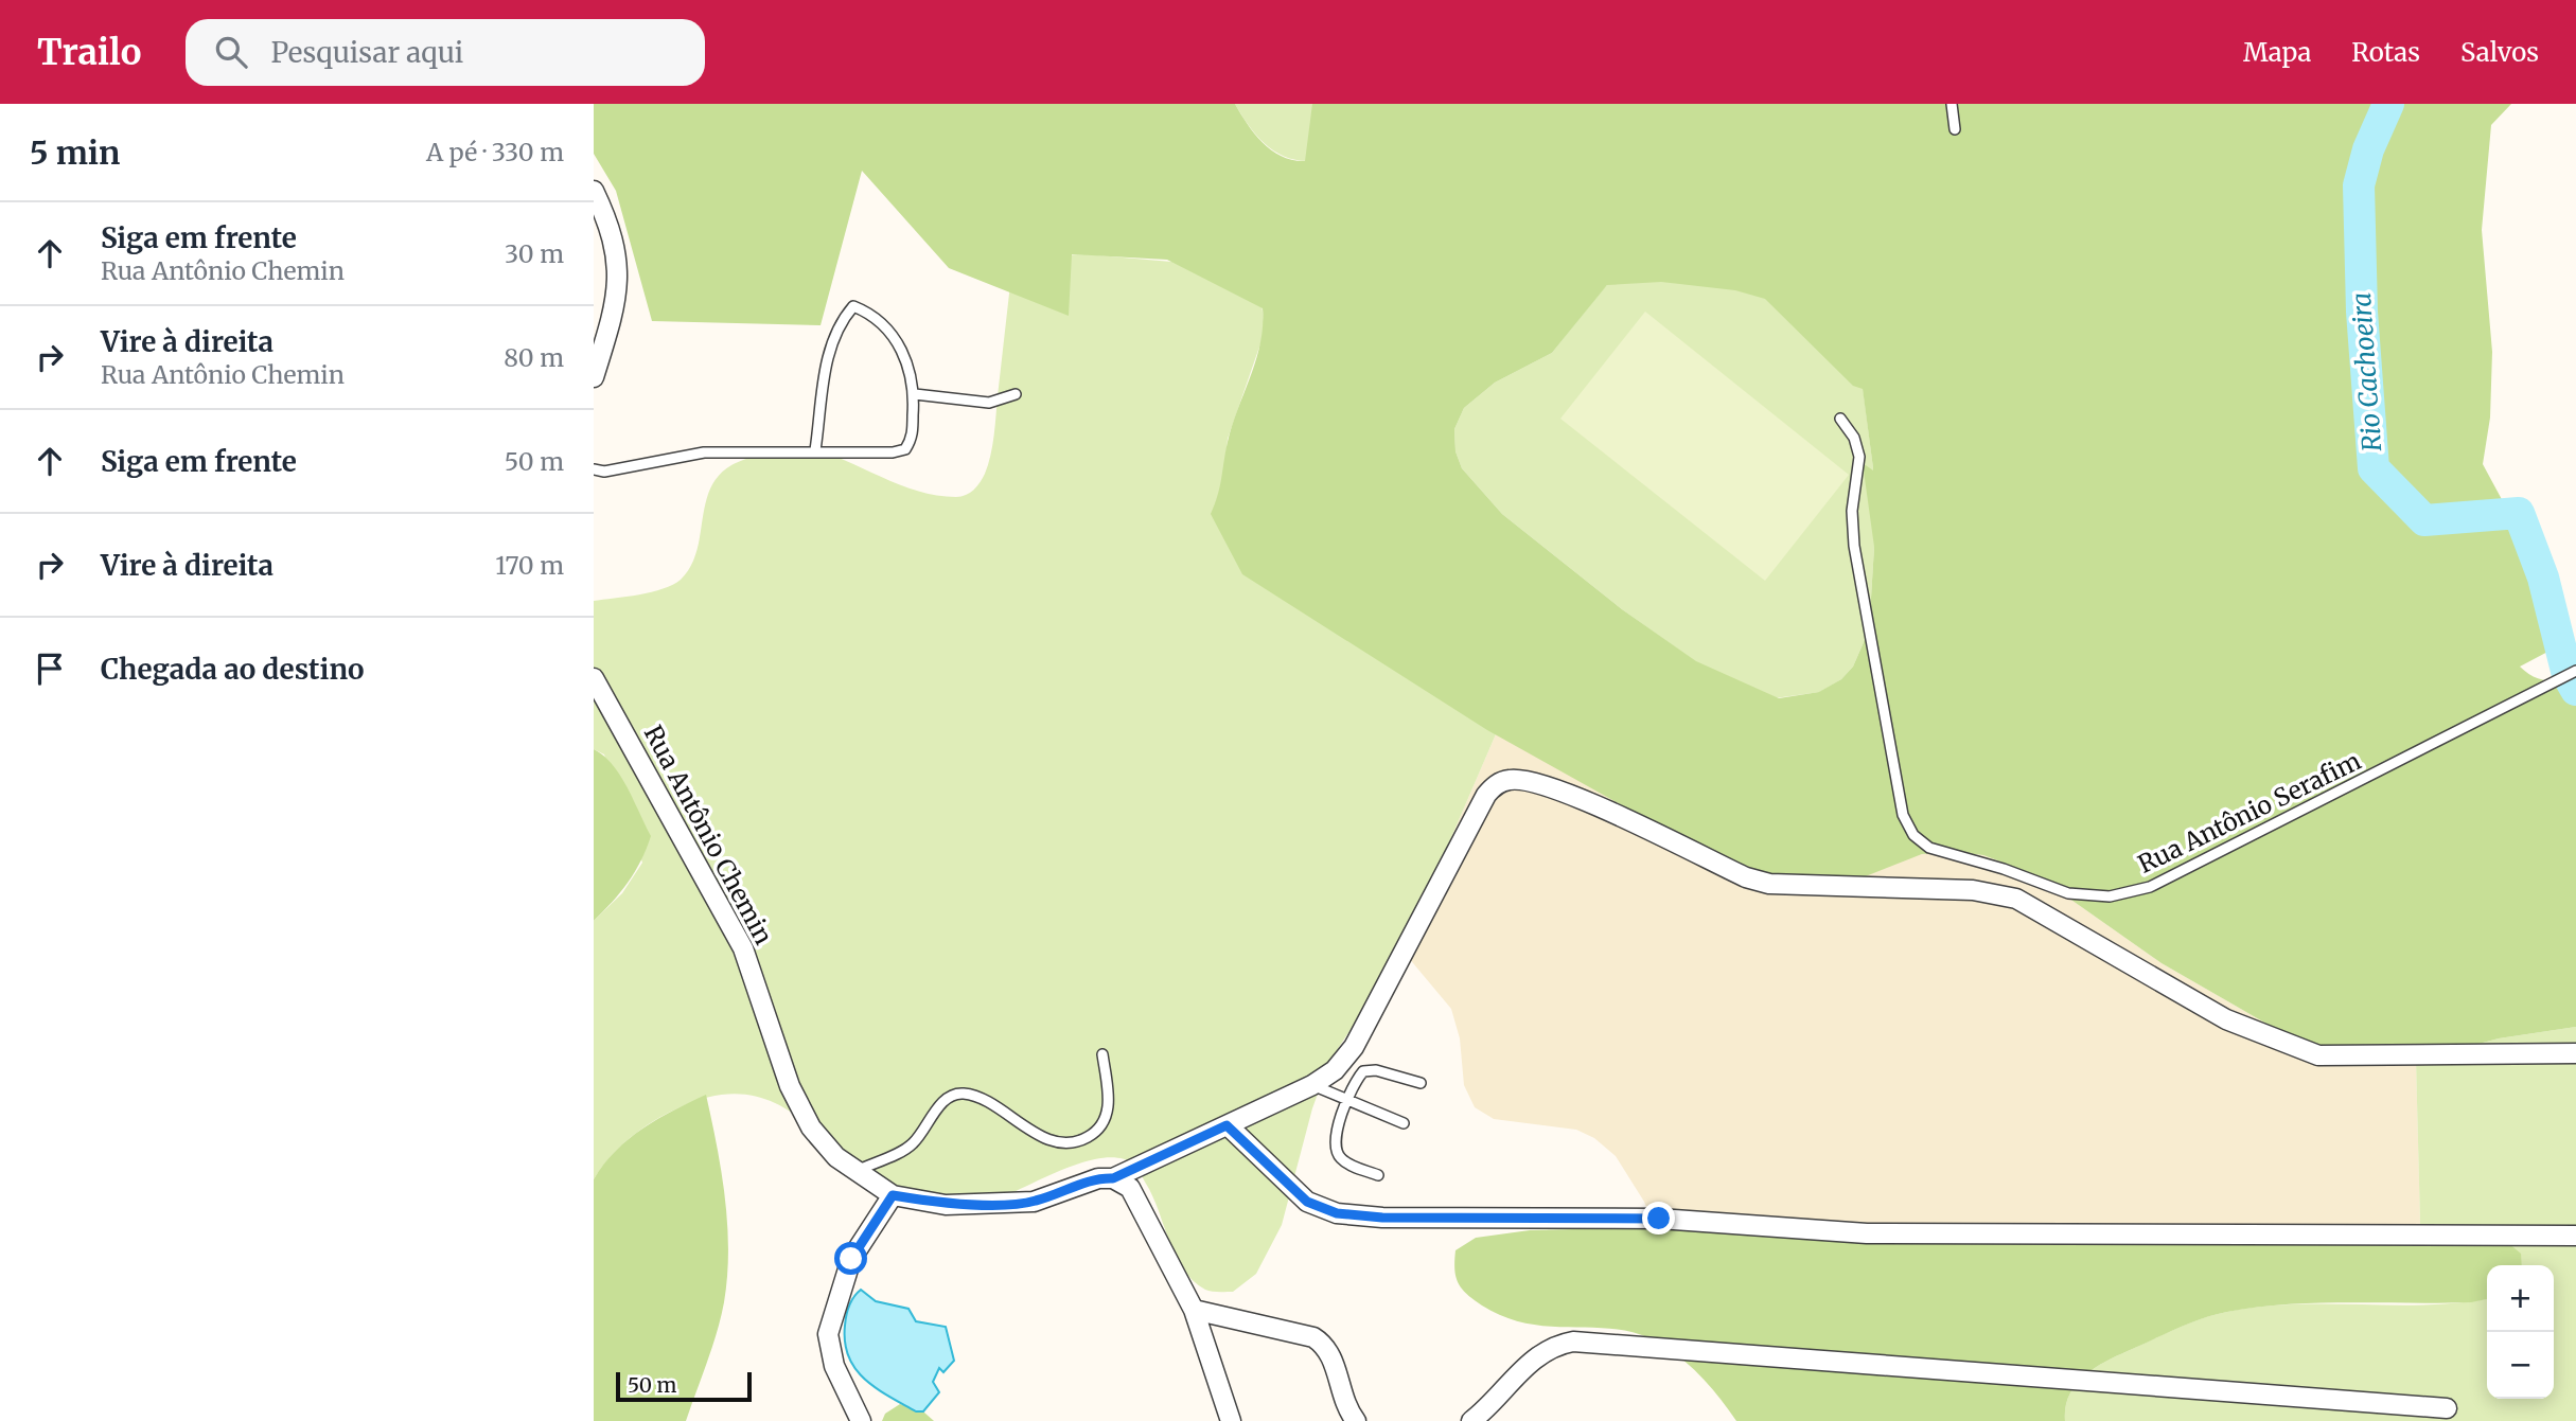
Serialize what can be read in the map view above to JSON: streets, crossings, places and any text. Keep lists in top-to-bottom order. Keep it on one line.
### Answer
{"streets":{"street":["Rua Antônio Chemin"],"lane":["Rua Antônio Serafim"]},"water":["Rio Cachoeira"],"scale_bar":"50 m","page":{"header":"Trailo","search":"Pesquisar aqui","nav":["Mapa","Rotas","Salvos"],"heading":["5 min","A pé · 330 m"],"list":[["Siga em frente","Rua Antônio Chemin","30 m"],["Vire à direita","Rua Antônio Chemin","80 m"],["Siga em frente","50 m"],["Vire à direita","170 m"],"Chegada ao destino"],"map_buttons":["+","−"],"scale":"50 m"}}
